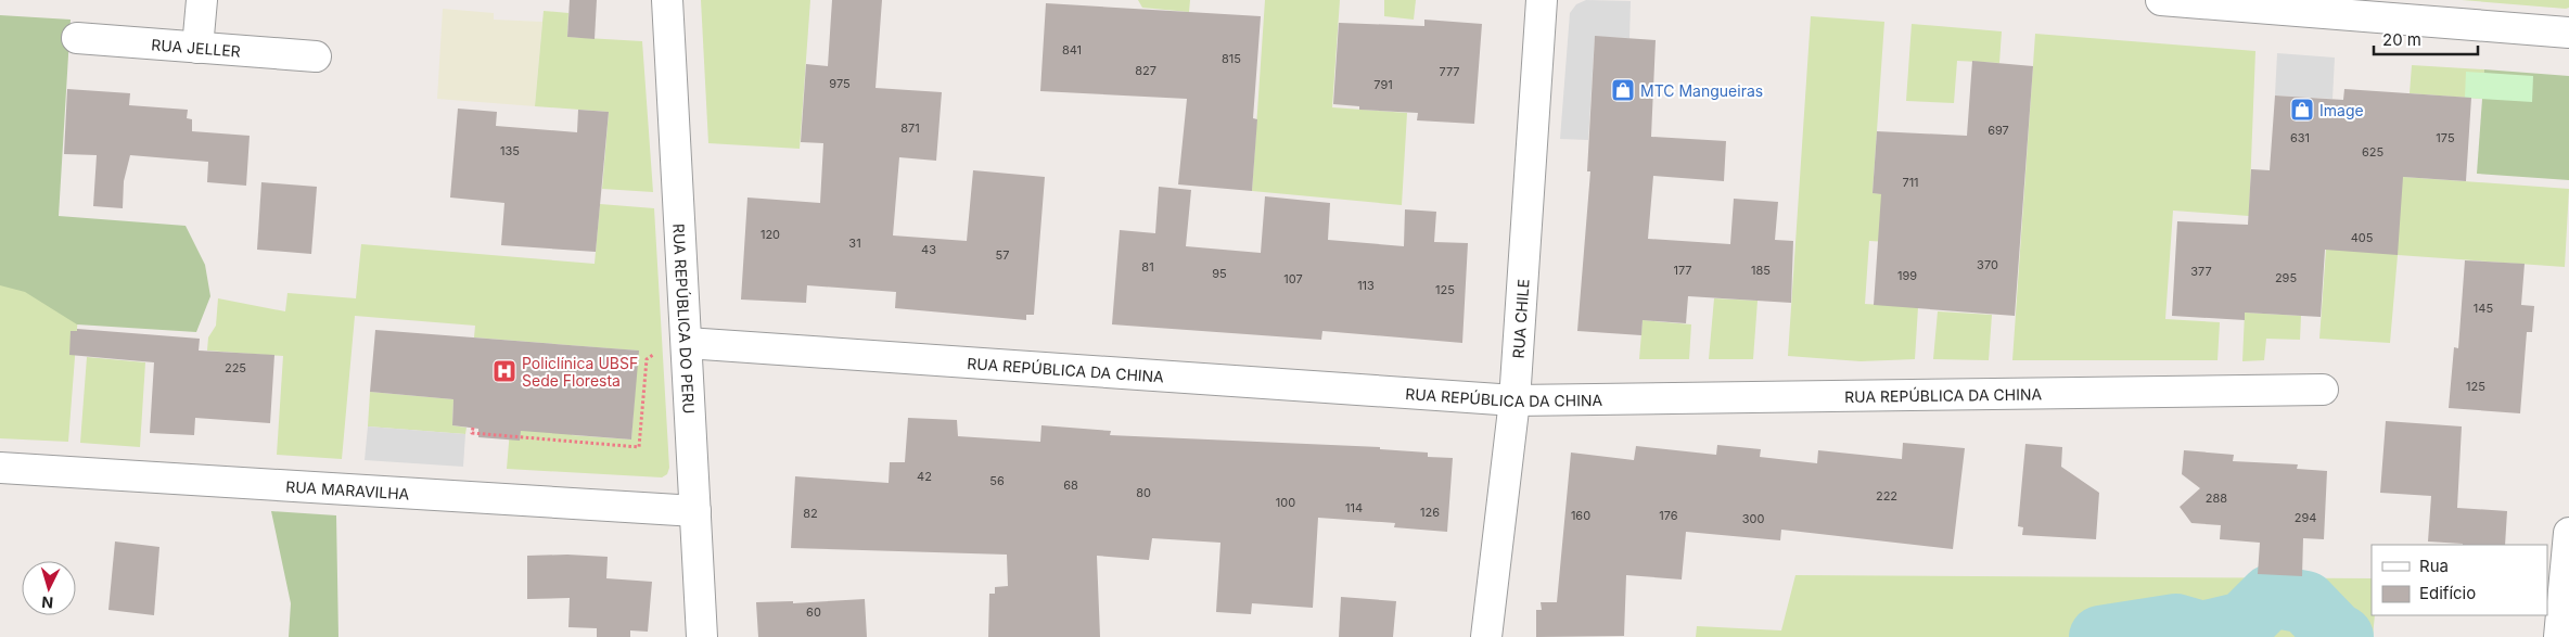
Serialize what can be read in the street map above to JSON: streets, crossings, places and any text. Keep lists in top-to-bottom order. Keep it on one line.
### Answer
{"streets":{"street":["RUA JELLER","RUA REPÚBLICA DO PERU","RUA CHILE","RUA REPÚBLICA DA CHINA","RUA MARAVILHA"]},"crossings":[["RUA REPÚBLICA DO PERU","RUA REPÚBLICA DA CHINA"],["RUA REPÚBLICA DO PERU","RUA MARAVILHA"],["RUA CHILE","RUA REPÚBLICA DA CHINA"]],"places":{"shop":["MTC Mangueiras","Image"],"hospital":["Policlínica UBSF Sede Floresta"]},"house_numbers":["841","815","827","777","975","791","871","697","631","175","135","625","711","120","405","31","43","57","370","81","177","185","377","95","199","295","107","113","125","145","225","125","42","56","68","80","222","288","100","114","126","82","160","176","294","300","60"],"legend":["Rua","Edifício"],"scale_bar":"20 m","north":"bottom"}
